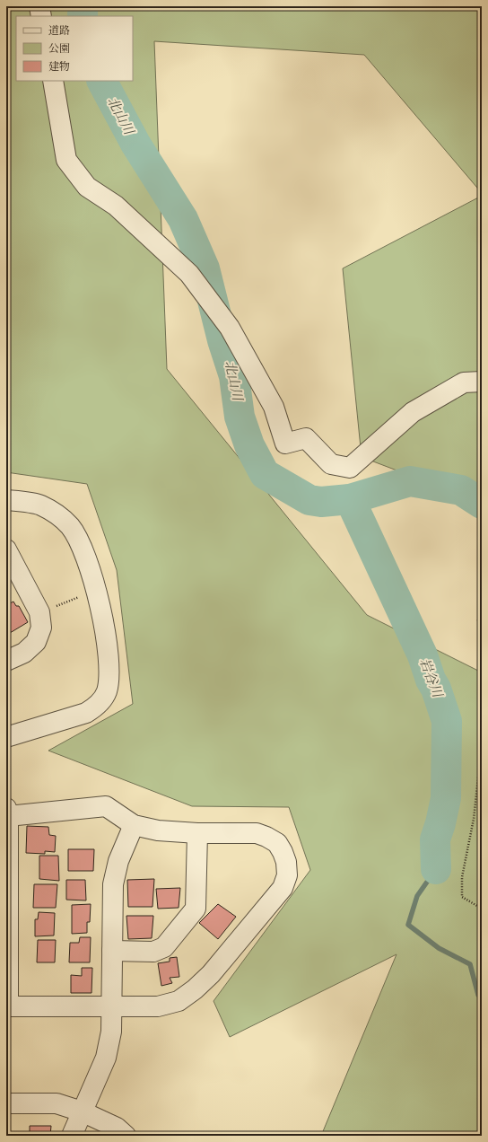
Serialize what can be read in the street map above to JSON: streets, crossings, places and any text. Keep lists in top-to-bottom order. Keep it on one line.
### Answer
{"water":["北山川","岩谷川"],"legend":["道路","公園","建物"]}
